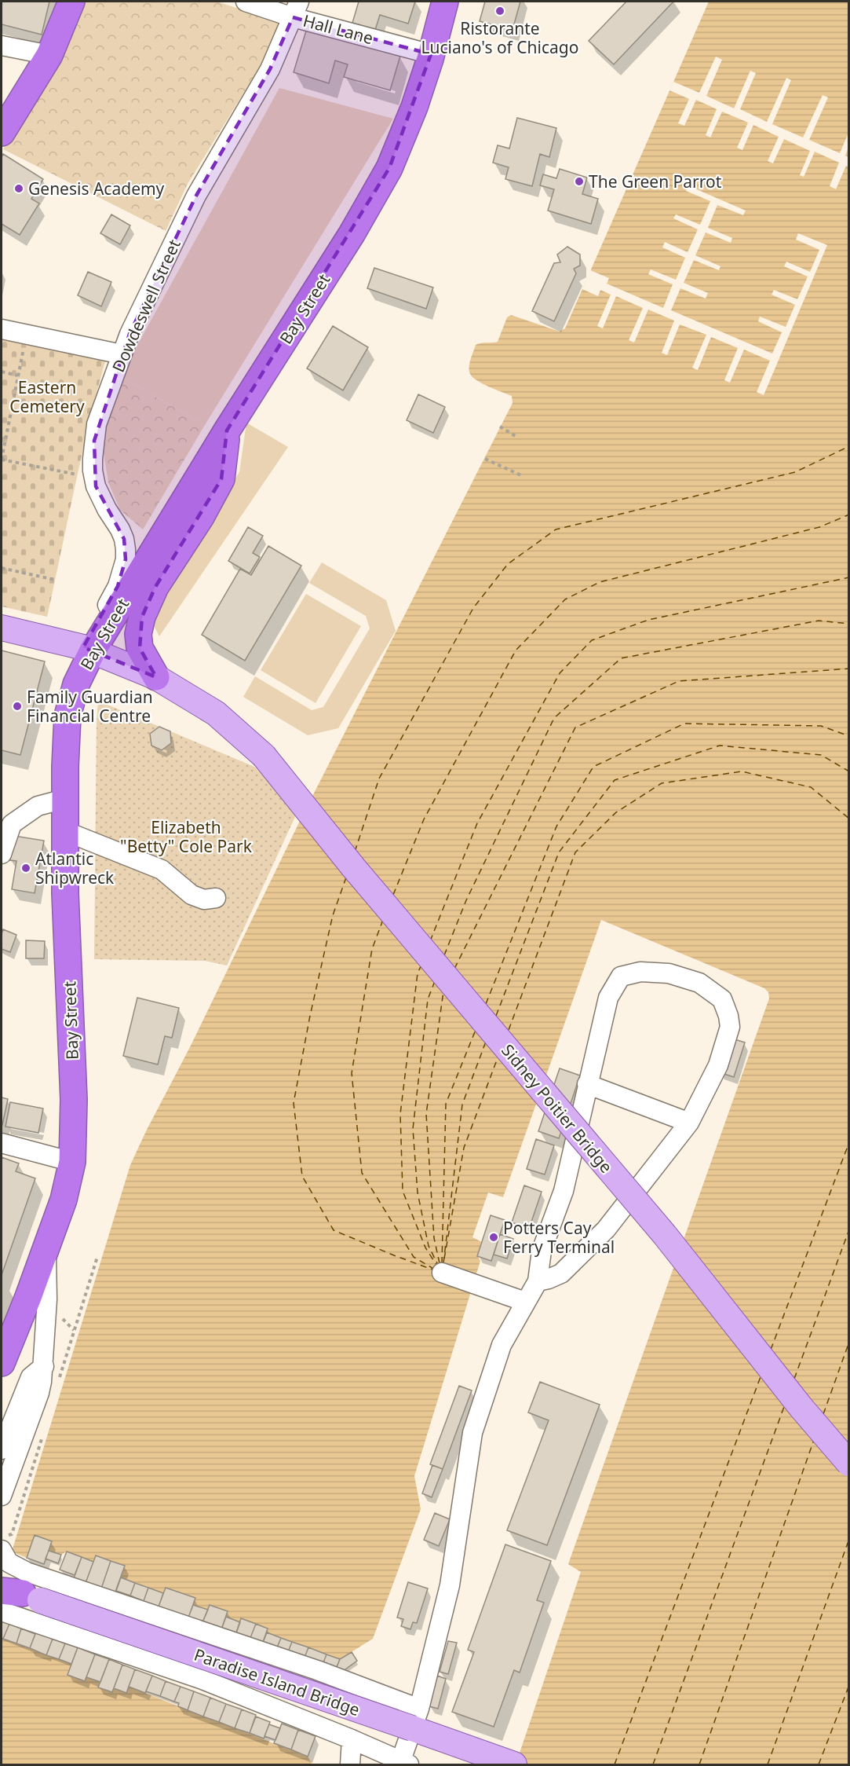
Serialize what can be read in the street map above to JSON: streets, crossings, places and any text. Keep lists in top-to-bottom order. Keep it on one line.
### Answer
{"streets":{"highway":["Bay Street"],"main road":["Sidney Poitier Bridge","Paradise Island Bridge"],"street":["Hall Lane","Dowdeswell Street"]},"crossings":[["Hall Lane","Dowdeswell Street"],["Hall Lane","Bay Street"],["Dowdeswell Street","Bay Street"]],"parks":["Eastern Cemetery","Elizabeth \"Betty\" Cole Park"],"places":["Ristorante Luciano's of Chicago","The Green Parrot","Genesis Academy","Family Guardian Financial Centre","Atlantic Shipwreck","Potters Cay Ferry Terminal"]}
